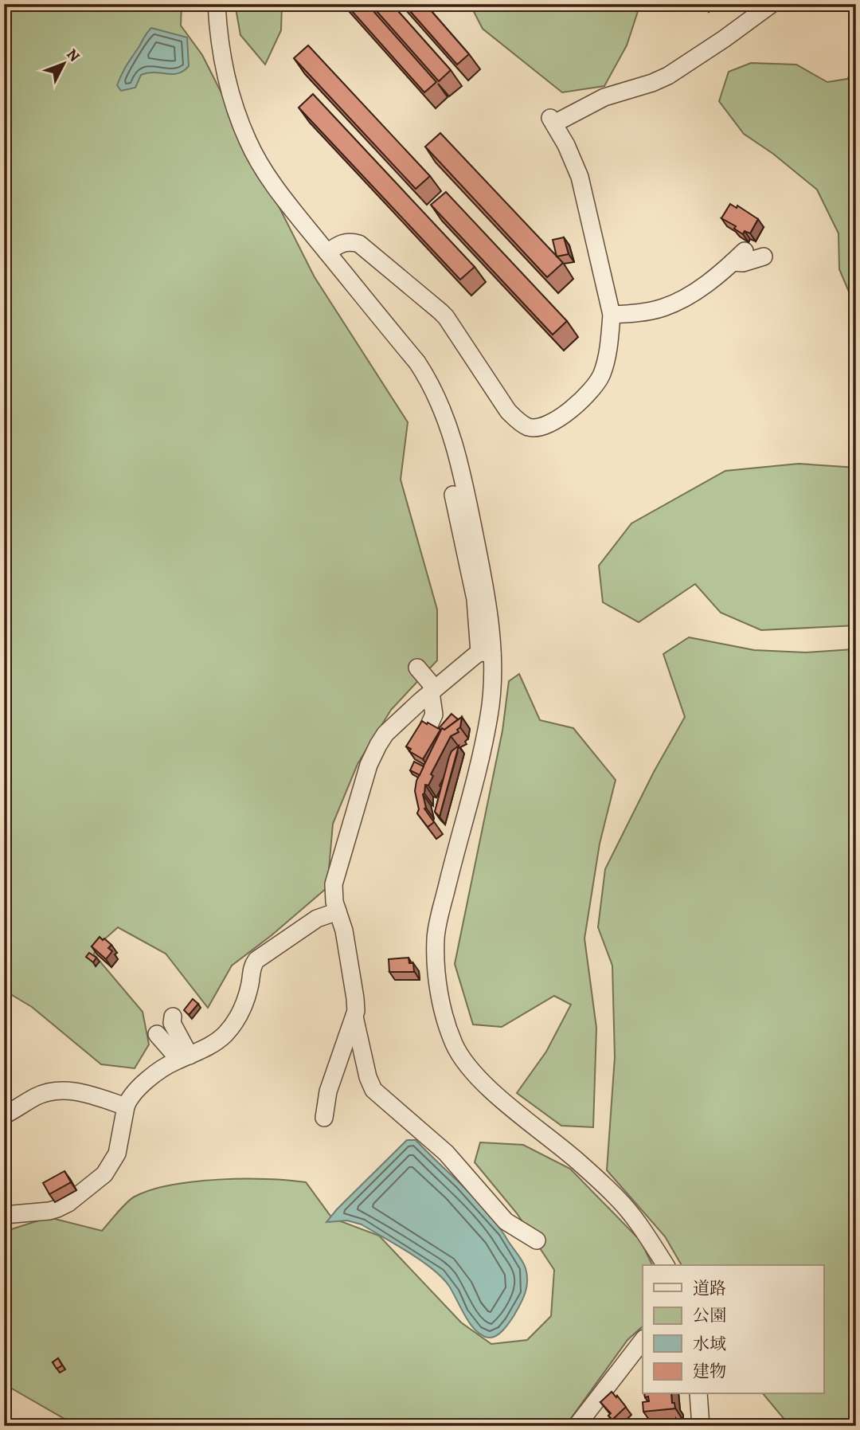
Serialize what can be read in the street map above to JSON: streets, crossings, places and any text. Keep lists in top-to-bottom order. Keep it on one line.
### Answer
{"legend":["道路","公園","水域","建物"],"north":"top right"}
